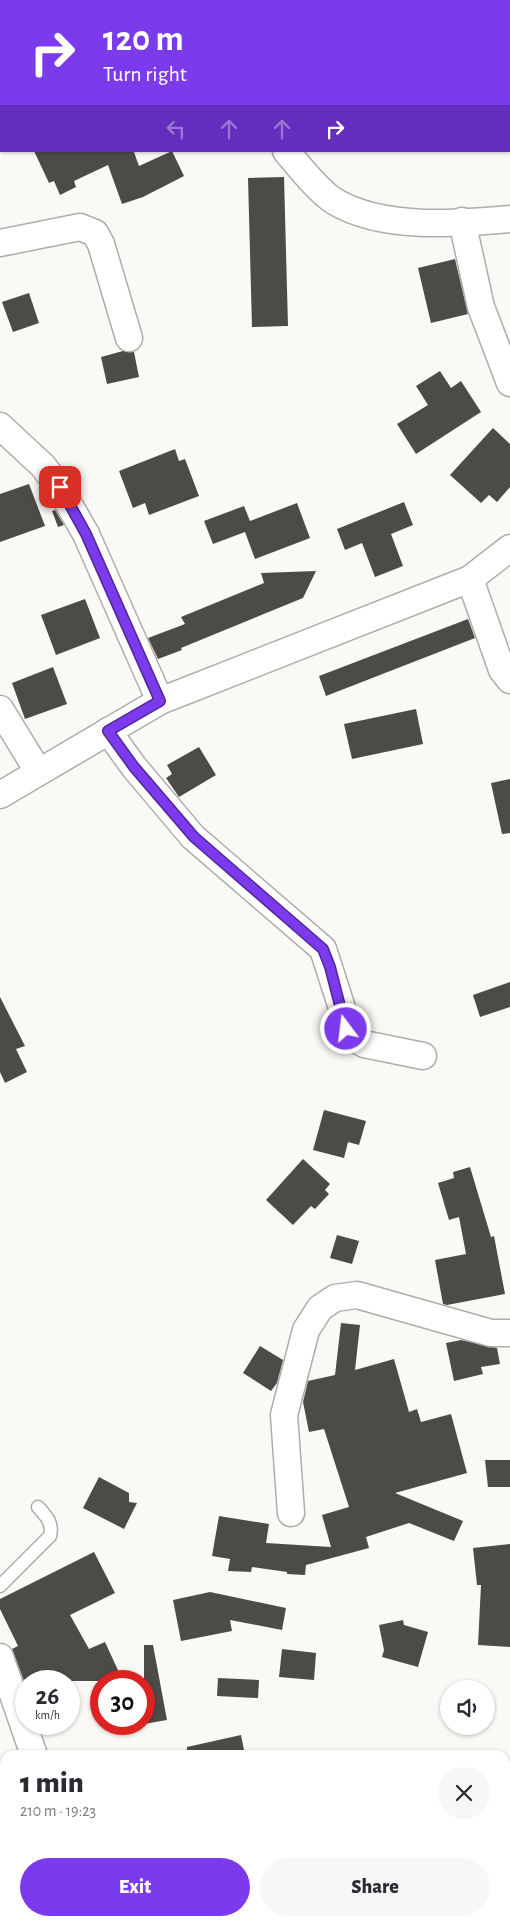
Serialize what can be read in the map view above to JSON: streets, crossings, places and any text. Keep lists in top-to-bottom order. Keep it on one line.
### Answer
{"page":{"turn":["120 m","Turn right"],"speed":"26 km/h","limit":"30","heading":["1 min","210 m · 19:23"],"buttons":["Exit","Share"]}}
